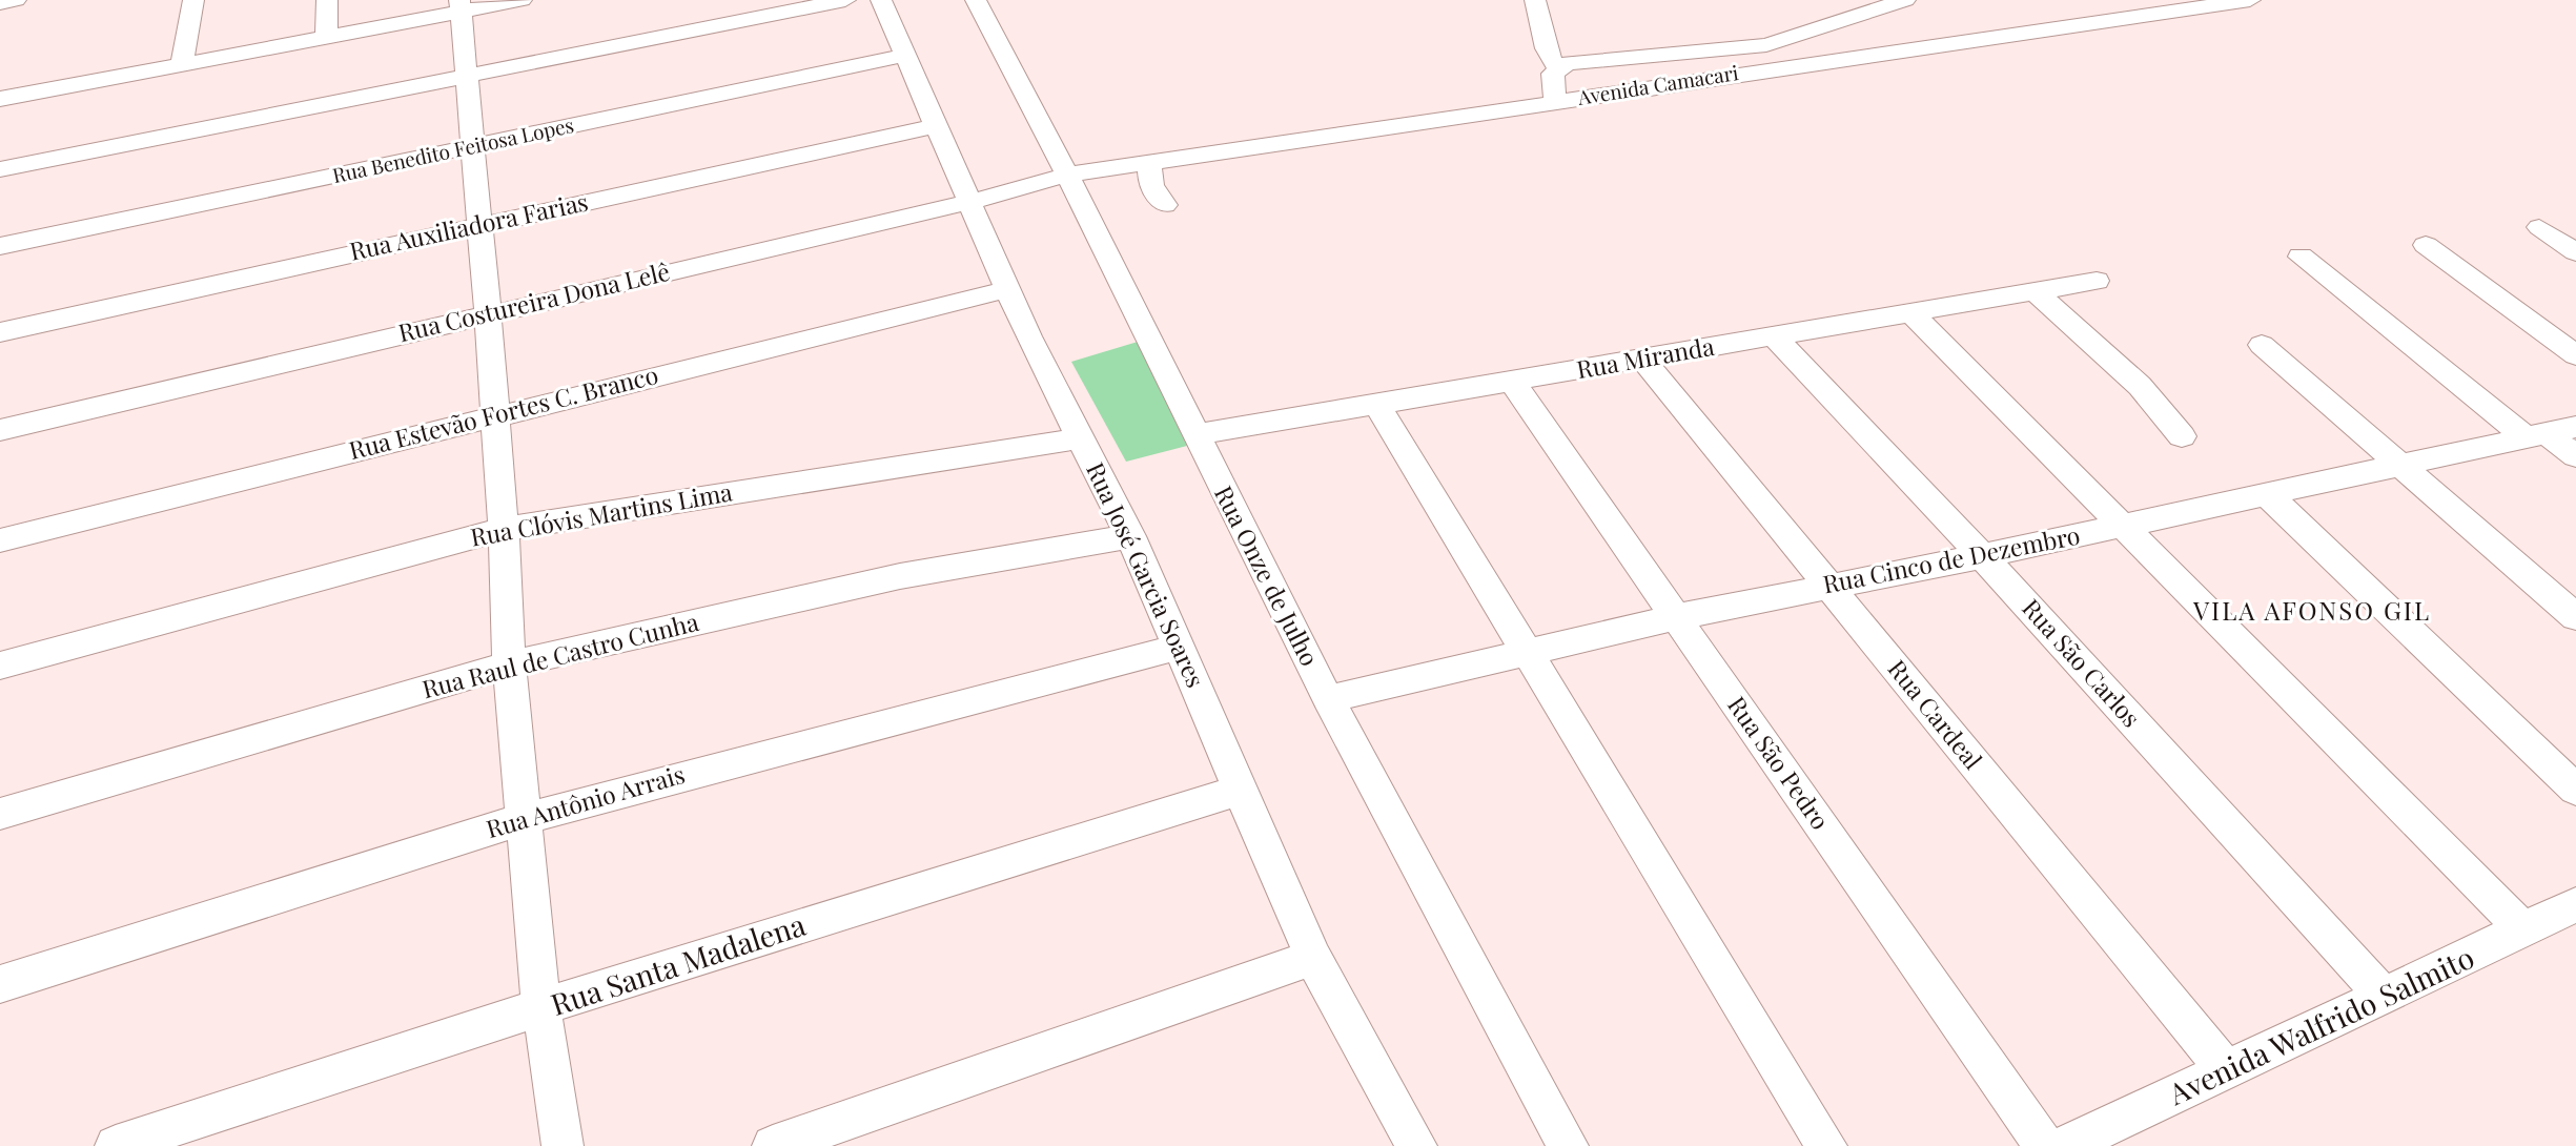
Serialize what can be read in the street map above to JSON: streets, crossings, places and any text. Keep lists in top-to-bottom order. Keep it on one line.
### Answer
{"streets":{"street":["Avenida Camacari","Rua Benedito Feitosa Lopes","Rua Auxiliadora Farias","Rua Costureira Dona Lelê","Rua Miranda","Rua Estevão Fortes C. Branco","Rua Clóvis Martins Lima","Rua Cinco de Dezembro","Rua José Garcia Soares","Rua Onze de Julho","Rua Raul de Castro Cunha","Rua São Carlos","Rua Cardeal","Rua São Pedro","Rua Antônio Arrais","Rua Santa Madalena","Avenida Walfrido Salmito"]},"crossings":[["Avenida Camacari","Rua Costureira Dona Lelê"],["Avenida Camacari","Rua Onze de Julho"],["Rua Benedito Feitosa Lopes","Rua José Garcia Soares"],["Rua Auxiliadora Farias","Rua José Garcia Soares"],["Rua Costureira Dona Lelê","Rua José Garcia Soares"],["Rua Costureira Dona Lelê","Rua Onze de Julho"],["Rua Miranda","Rua Onze de Julho"],["Rua Miranda","Rua São Carlos"],["Rua Miranda","Rua Cardeal"],["Rua Miranda","Rua São Pedro"],["Rua Estevão Fortes C. Branco","Rua José Garcia Soares"],["Rua Clóvis Martins Lima","Rua José Garcia Soares"],["Rua Cinco de Dezembro","Rua Onze de Julho"],["Rua Cinco de Dezembro","Rua São Carlos"],["Rua Cinco de Dezembro","Rua Cardeal"],["Rua Cinco de Dezembro","Rua São Pedro"],["Rua José Garcia Soares","Rua Raul de Castro Cunha"],["Rua José Garcia Soares","Rua Antônio Arrais"],["Rua José Garcia Soares","Rua Santa Madalena"],["Rua São Carlos","Avenida Walfrido Salmito"],["Rua Cardeal","Avenida Walfrido Salmito"]],"districts":["VILA AFONSO GIL"]}
